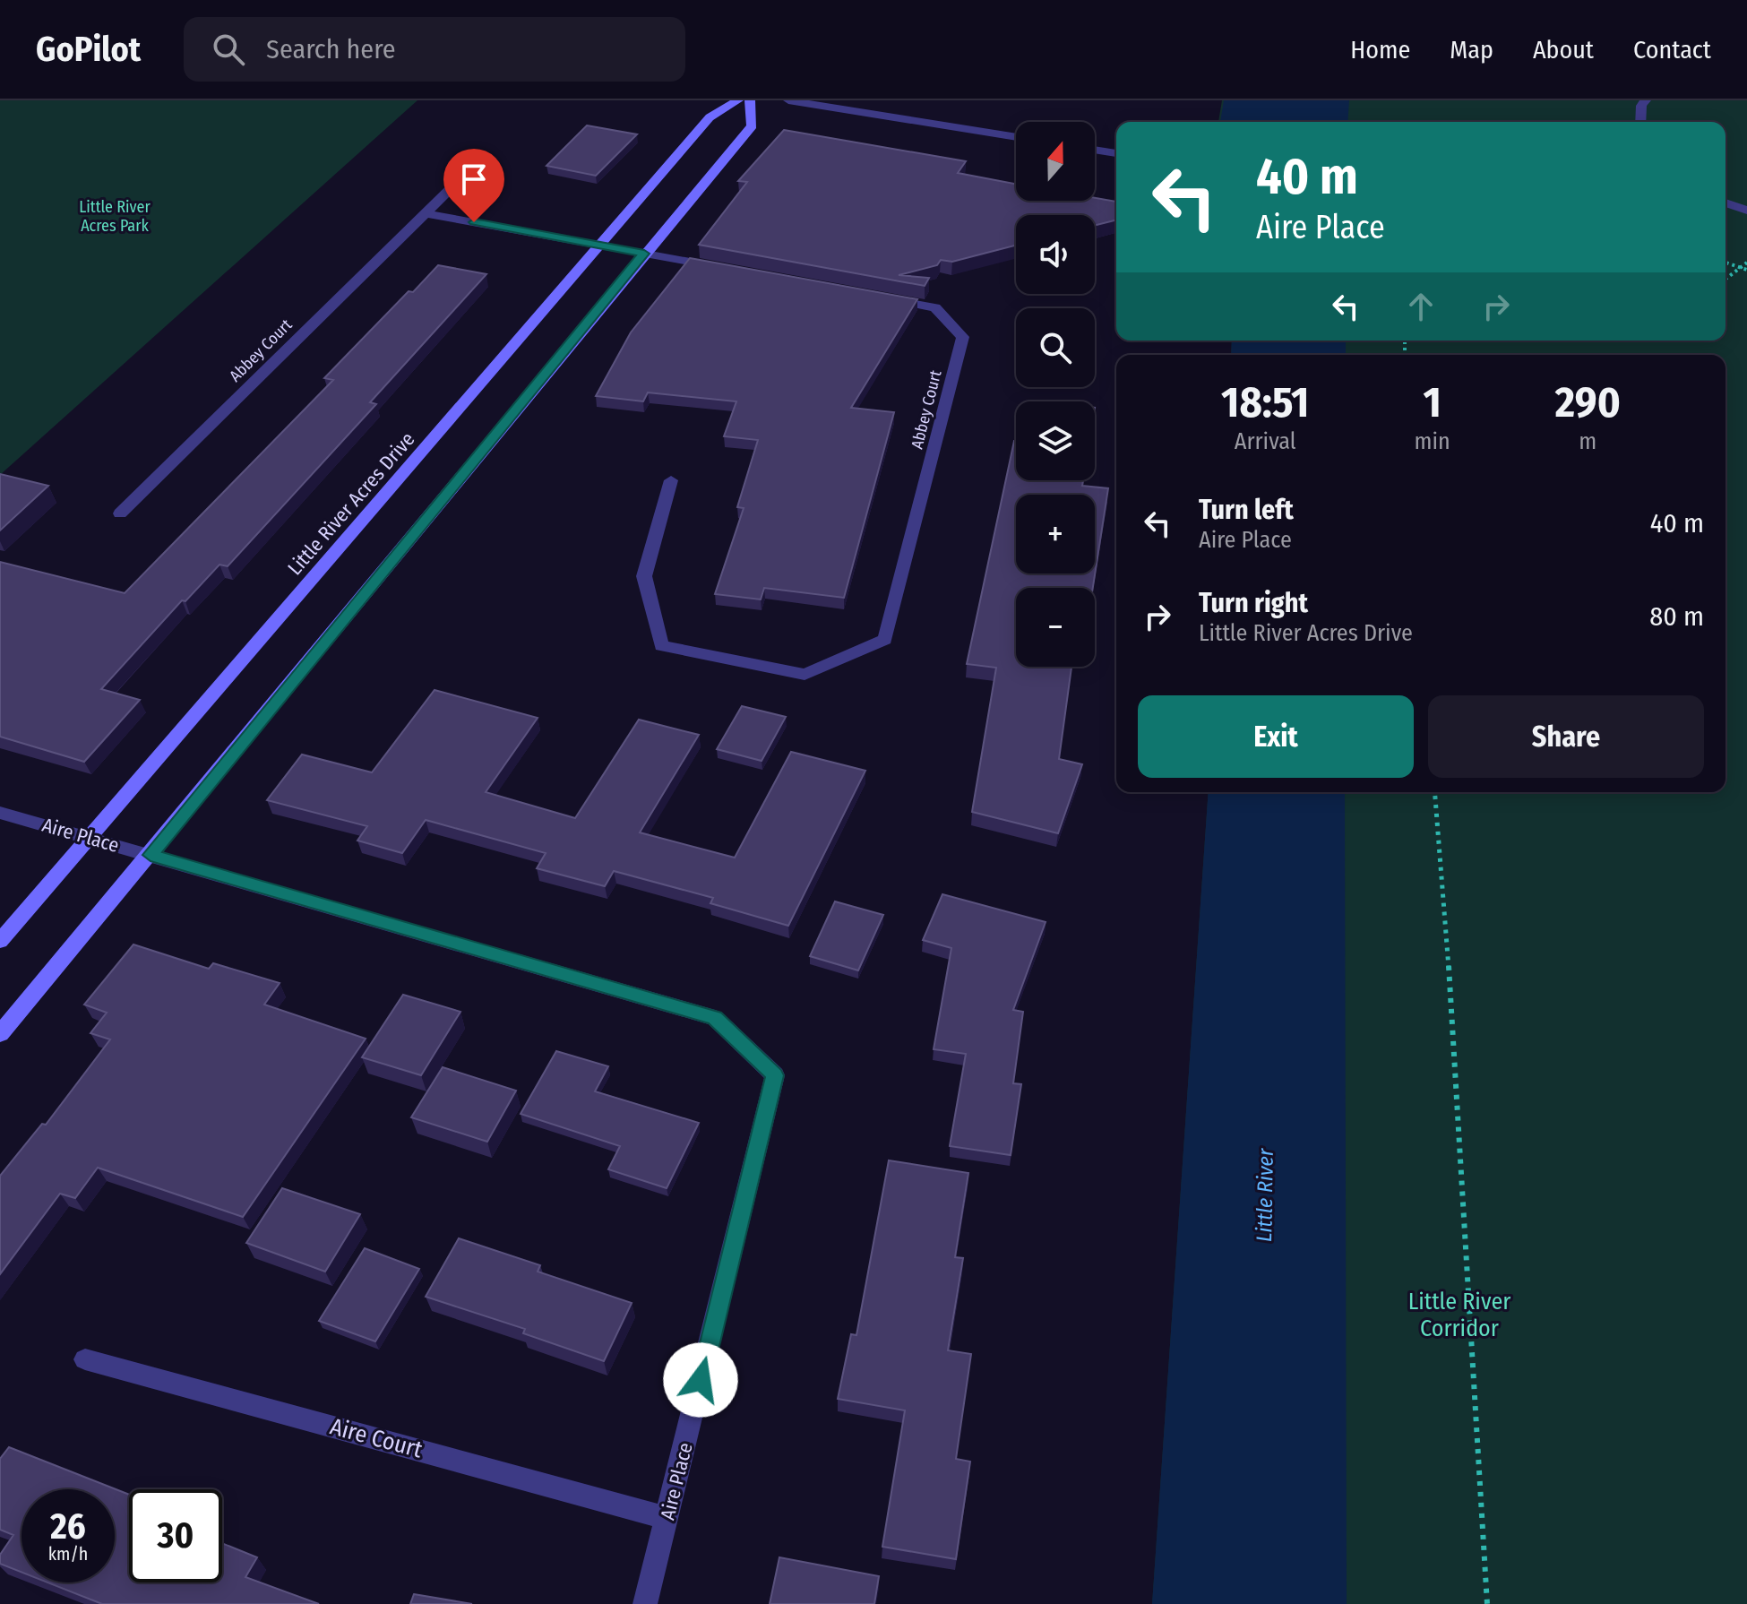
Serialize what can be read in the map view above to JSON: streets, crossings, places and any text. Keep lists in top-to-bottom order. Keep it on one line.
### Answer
{"streets":{"street":["Abbey Court","Little River Acres Drive","Aire Place","Aire Court"]},"crossings":[["Little River Acres Drive","Aire Place"],["Aire Place","Aire Court"]],"water":["Little River"],"parks":["Little River Acres Park","Little River Corridor"],"north":"top","page":{"header":"GoPilot","search":"Search here","nav":["Home","Map","About","Contact"],"map_buttons":["+","−"],"turn":["40 m","Aire Place"],"eta":["18:51","Arrival","1","min","290","m"],"list":[{"name":"Turn left","note":"Aire Place","value":"40 m"},{"name":"Turn right","note":"Little River Acres Drive","value":"80 m"}],"buttons":["Exit","Share"],"speed":"26 km/h","limit":"30"}}
